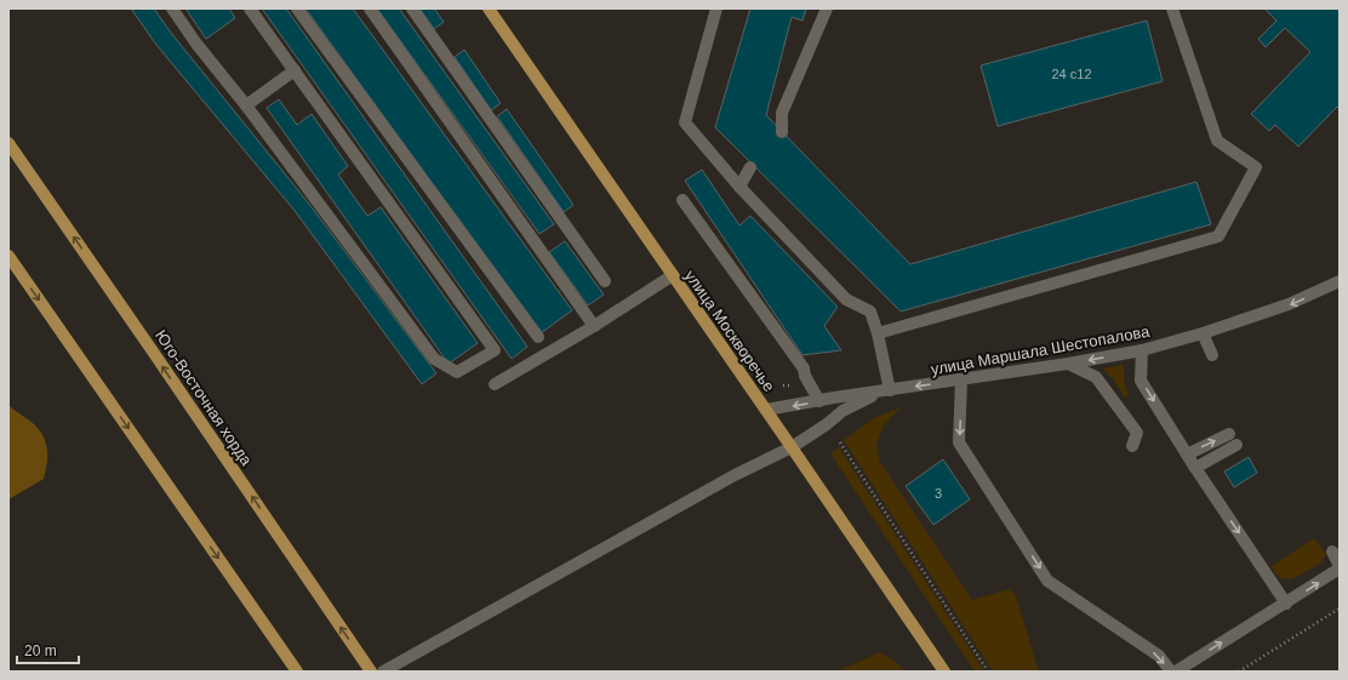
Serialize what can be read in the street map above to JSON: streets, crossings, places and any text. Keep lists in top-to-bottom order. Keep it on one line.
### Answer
{"streets":{"main road":["улица Москворечье","Юго-Восточная хорда"],"street":["улица Маршала Шестопалова"]},"crossings":[["улица Москворечье","улица Маршала Шестопалова"]],"one_way":["улица Маршала Шестопалова"],"house_numbers":["24 с12","3"],"scale_bar":"20 m"}
